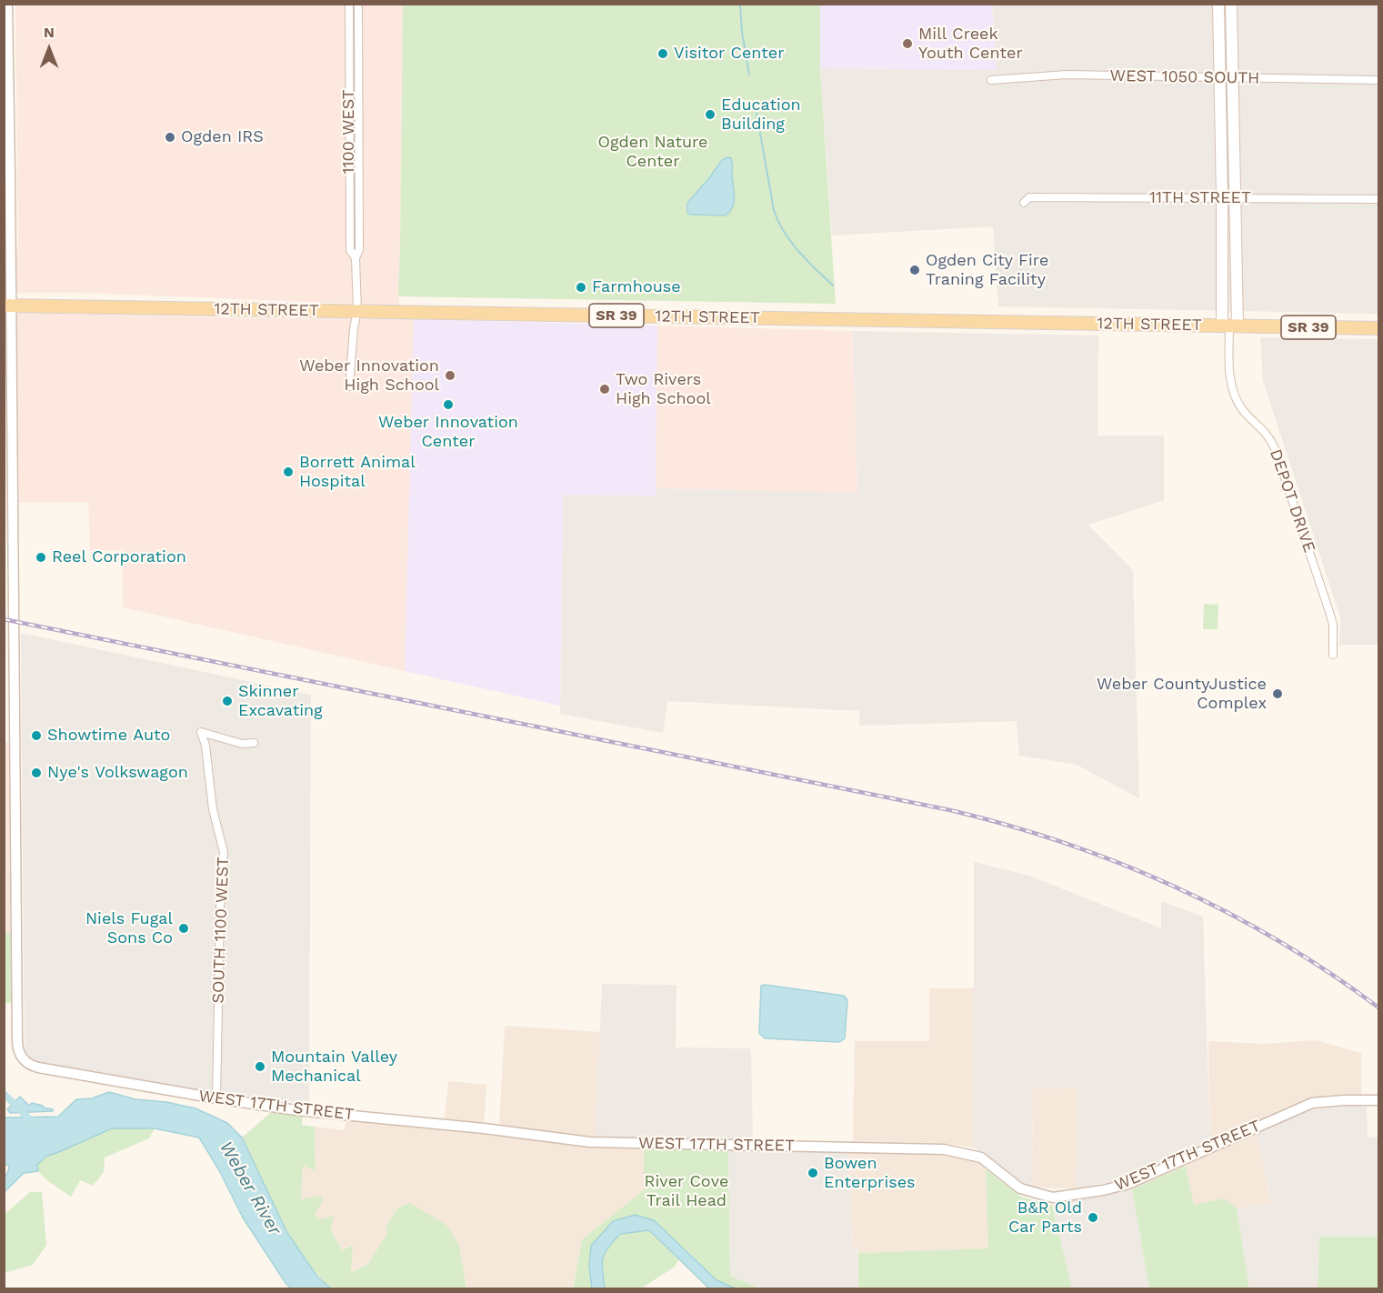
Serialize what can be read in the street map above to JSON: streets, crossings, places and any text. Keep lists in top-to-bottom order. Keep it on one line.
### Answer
{"streets":{"main road":["12TH STREET","SR 39","DEPOT DRIVE"],"street":["WEST 1050 SOUTH","1100 WEST","11TH STREET","SOUTH 1100 WEST","WEST 17TH STREET"]},"crossings":[["WEST 1050 SOUTH","DEPOT DRIVE"],["1100 WEST","12TH STREET"],["11TH STREET","DEPOT DRIVE"],["12TH STREET","DEPOT DRIVE"],["12TH STREET","WEST 17TH STREET"],["SOUTH 1100 WEST","WEST 17TH STREET"]],"water":["Weber River"],"parks":["Ogden Nature Center","River Cove Trail Head"],"places":["Mill Creek Youth Center","Visitor Center","Education Building","Ogden IRS","Ogden City Fire Traning Facility","Farmhouse","Weber Innovation High School","Two Rivers High School","Weber Innovation Center","Borrett Animal Hospital","Reel Corporation","Weber CountyJustice Complex","Skinner Excavating","Showtime Auto","Nye's Volkswagon","Niels Fugal Sons Co","Mountain Valley Mechanical","Bowen Enterprises","B&R Old Car Parts"],"north":"top"}
